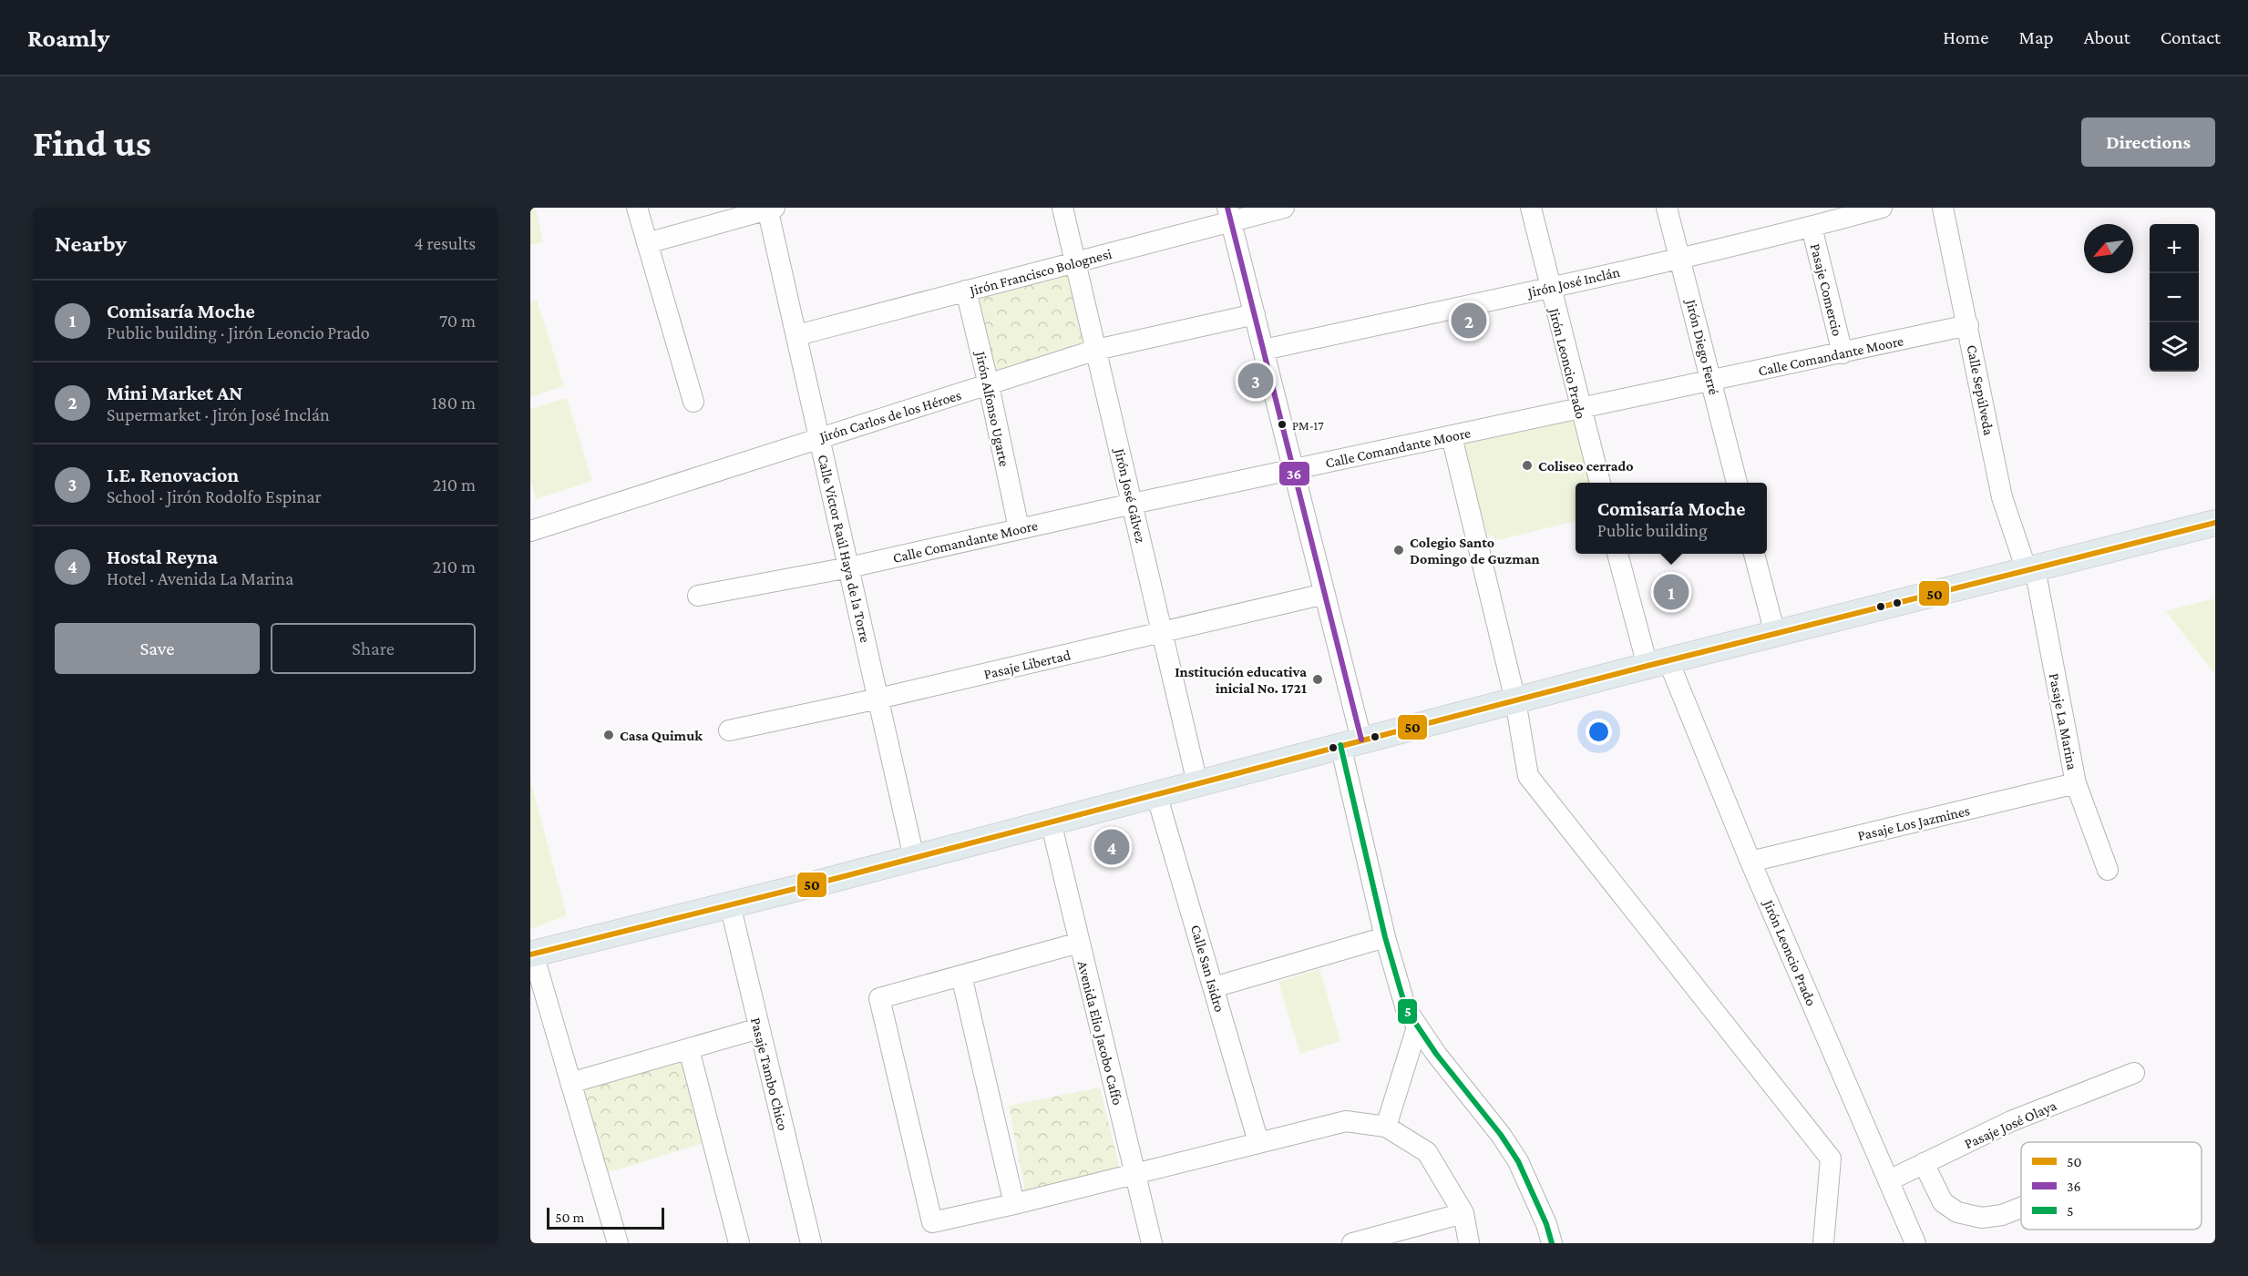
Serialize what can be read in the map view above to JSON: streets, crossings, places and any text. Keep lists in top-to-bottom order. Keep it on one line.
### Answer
{"streets":{"street":["Jirón Francisco Bolognesi","Jirón José Inclán","Pasaje Comercio","Jirón Diego Ferré","Calle Comandante Moore","Jirón Leoncio Prado","Calle Sepúlveda","Jirón Alfonso Ugarte","Jirón Carlos de los Héroes","Jirón José Gálvez","Calle Víctor Raúl Haya de la Torre","Pasaje Libertad","Pasaje La Marina","Pasaje Los Jazmines","Calle San Isidro","Avenida Elio Jacobo Caffo","Pasaje Tambo Chico","Pasaje José Olaya"]},"crossings":[["Jirón Francisco Bolognesi","Jirón Alfonso Ugarte"],["Jirón Francisco Bolognesi","Jirón José Gálvez"],["Jirón Francisco Bolognesi","Calle Víctor Raúl Haya de la Torre"],["Jirón José Inclán","Pasaje Comercio"],["Jirón José Inclán","Jirón Diego Ferré"],["Jirón José Inclán","Jirón Leoncio Prado"],["Pasaje Comercio","Calle Comandante Moore"],["Jirón Diego Ferré","Calle Comandante Moore"],["Calle Comandante Moore","Jirón Leoncio Prado"],["Calle Comandante Moore","Calle Sepúlveda"],["Calle Comandante Moore","Jirón Alfonso Ugarte"],["Calle Comandante Moore","Jirón José Gálvez"],["Calle Comandante Moore","Calle Víctor Raúl Haya de la Torre"],["Jirón Leoncio Prado","Pasaje Los Jazmines"],["Jirón Leoncio Prado","Pasaje José Olaya"],["Calle Sepúlveda","Pasaje La Marina"],["Jirón Alfonso Ugarte","Jirón Carlos de los Héroes"],["Jirón Carlos de los Héroes","Jirón José Gálvez"],["Jirón Carlos de los Héroes","Calle Víctor Raúl Haya de la Torre"],["Jirón José Gálvez","Pasaje Libertad"],["Calle Víctor Raúl Haya de la Torre","Pasaje Libertad"],["Pasaje La Marina","Pasaje Los Jazmines"]],"places":["PM-17","Coliseo cerrado","Colegio Santo Domingo de Guzman","Institución educativa inicial No. 1721","Casa Quimuk"],"lines":["transit line 36","transit line 50","transit line 5"],"legend":["50","36","5"],"scale_bar":"50 m","north":"bottom left","page":{"header":"Roamly","nav":["Home","Map","About","Contact"],"buttons":["Directions",["Save","Share"]],"title":"Find us","heading":["Nearby","4 results"],"map_buttons":["+","−"],"list":[{"mark":"1","name":"Comisaría Moche","note":"Public building · Jirón Leoncio Prado","value":"70 m"},{"mark":"2","name":"Mini Market AN","note":"Supermarket · Jirón José Inclán","value":"180 m"},{"mark":"3","name":"I.E. Renovacion","note":"School · Jirón Rodolfo Espinar","value":"210 m"},{"mark":"4","name":"Hostal Reyna","note":"Hotel · Avenida La Marina","value":"210 m"}],"pins":["2","3","1","4"],"popup":["Comisaría Moche","Public building"],"scale":"50 m"}}
